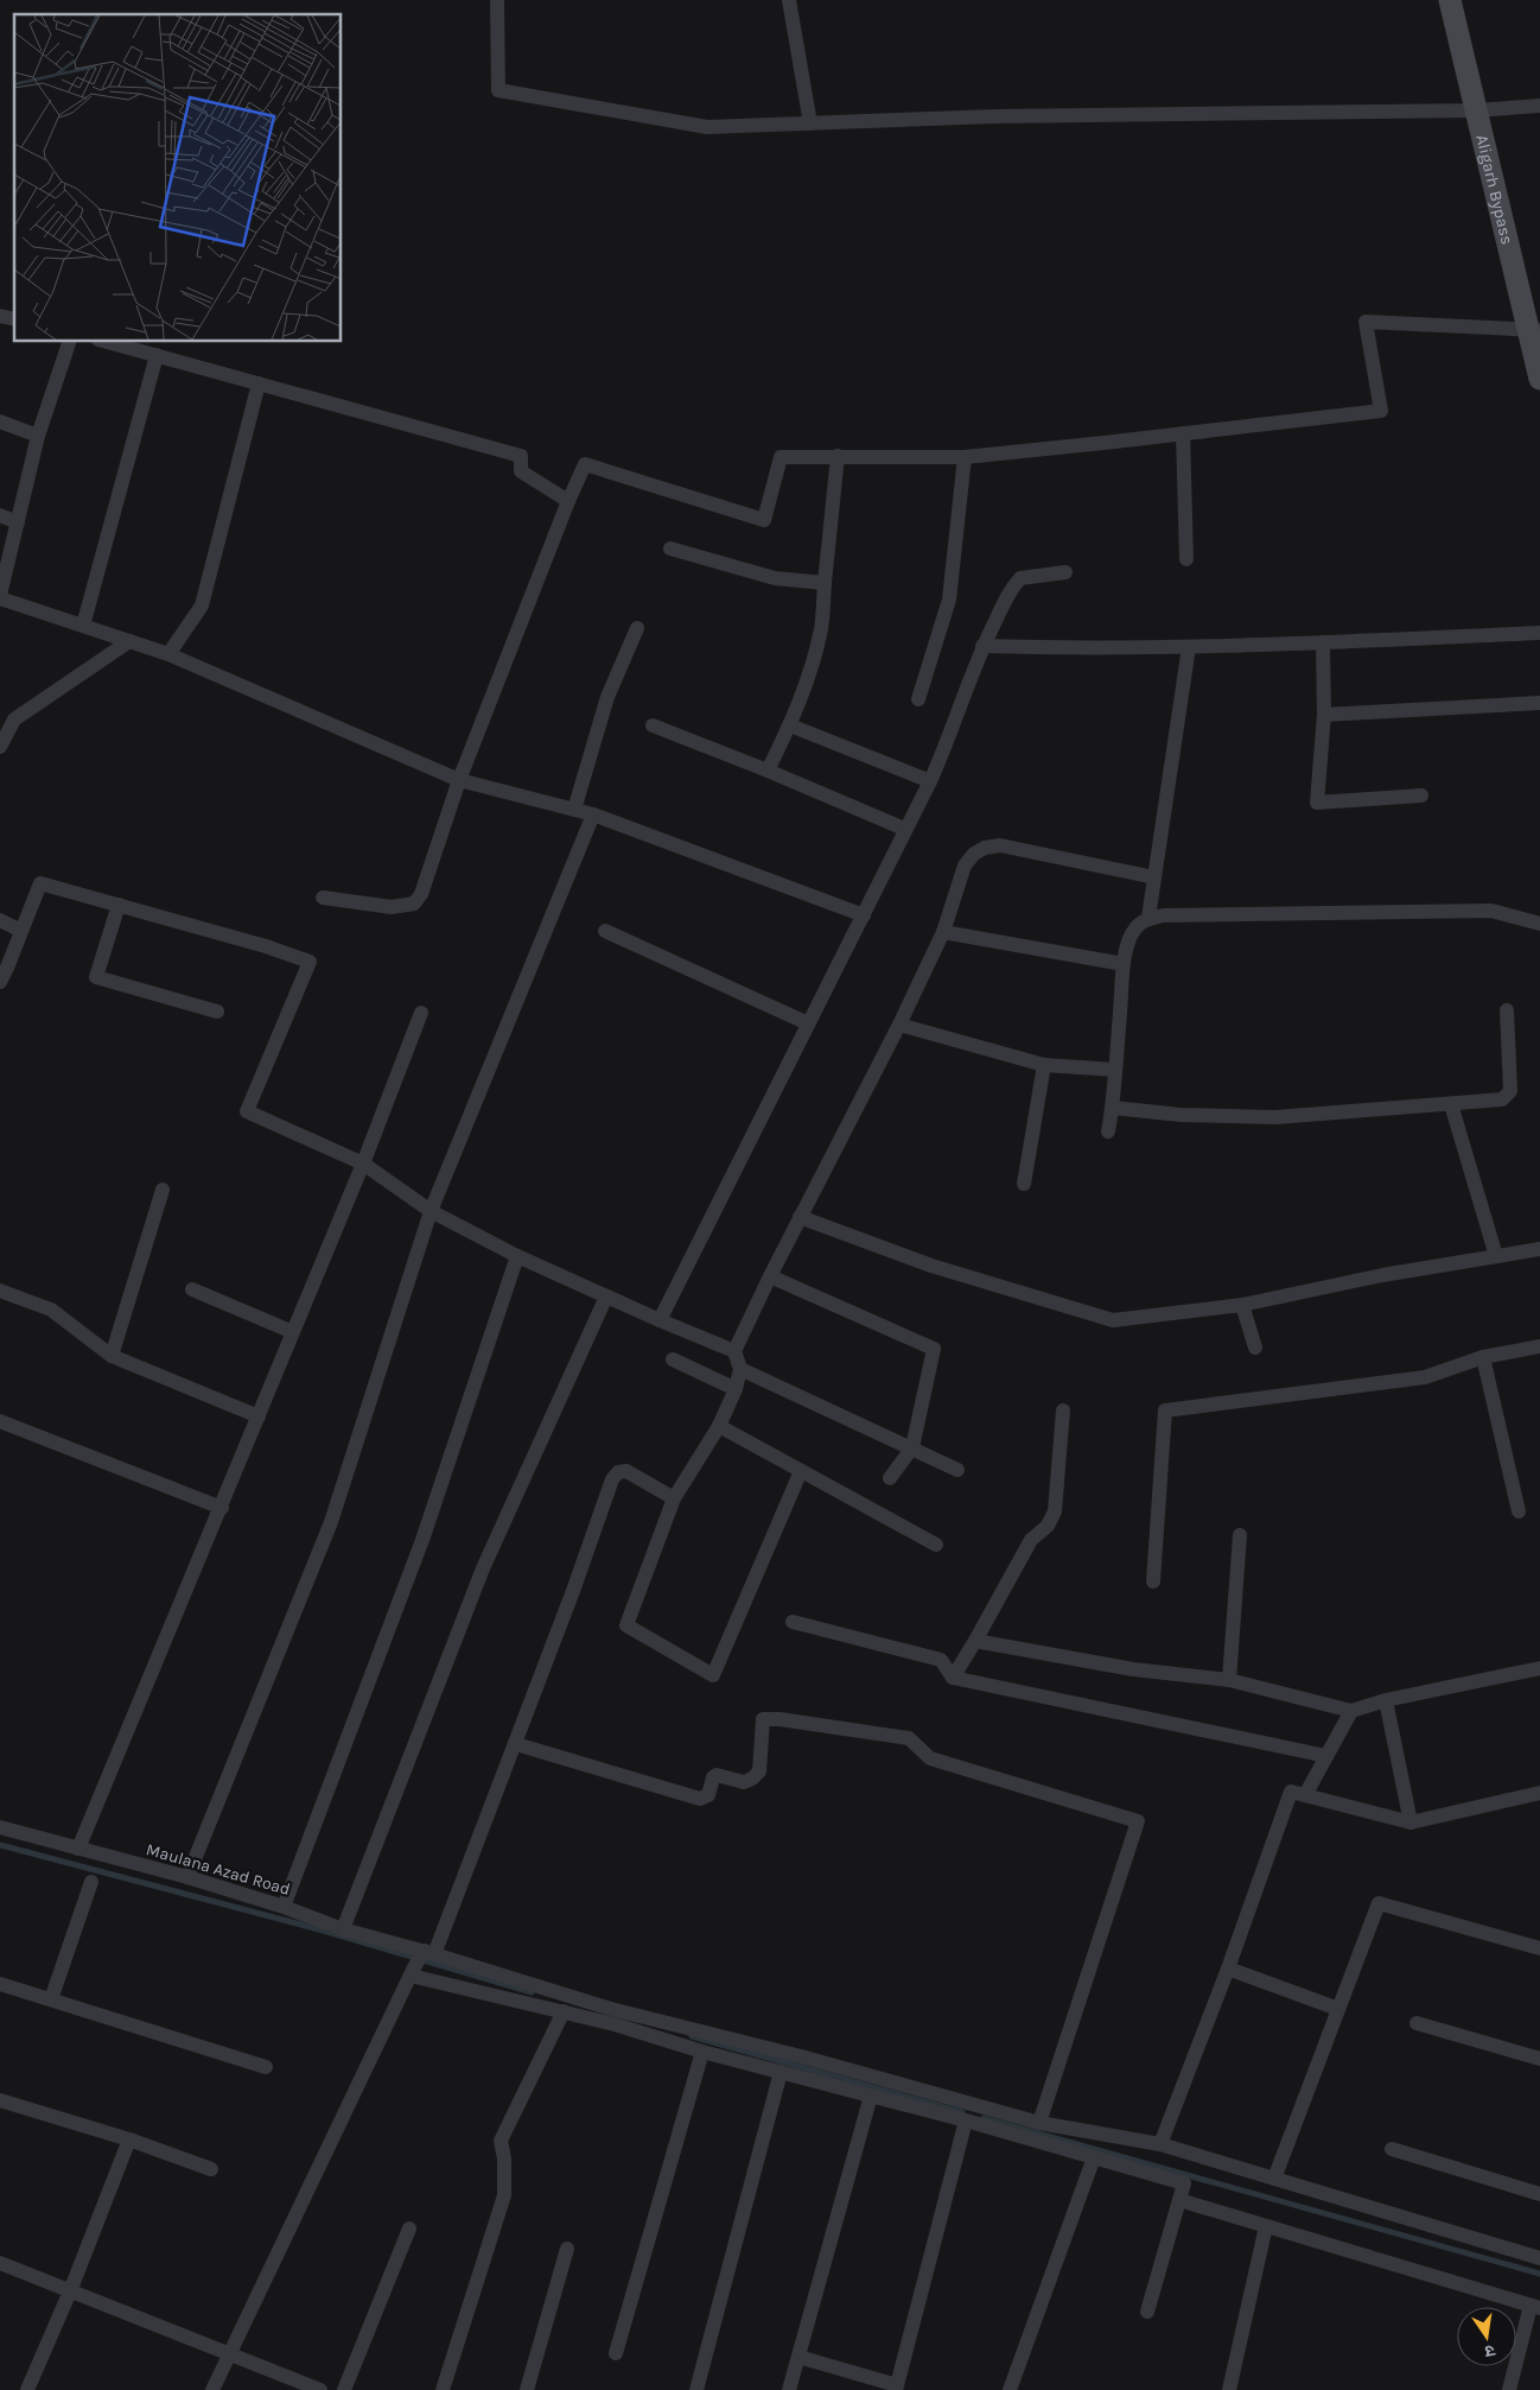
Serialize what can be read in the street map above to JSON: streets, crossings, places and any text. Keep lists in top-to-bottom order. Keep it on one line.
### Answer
{"streets":{"main road":["Aligarh Bypass"],"street":["Maulana Azad Road"]},"north":"bottom"}
